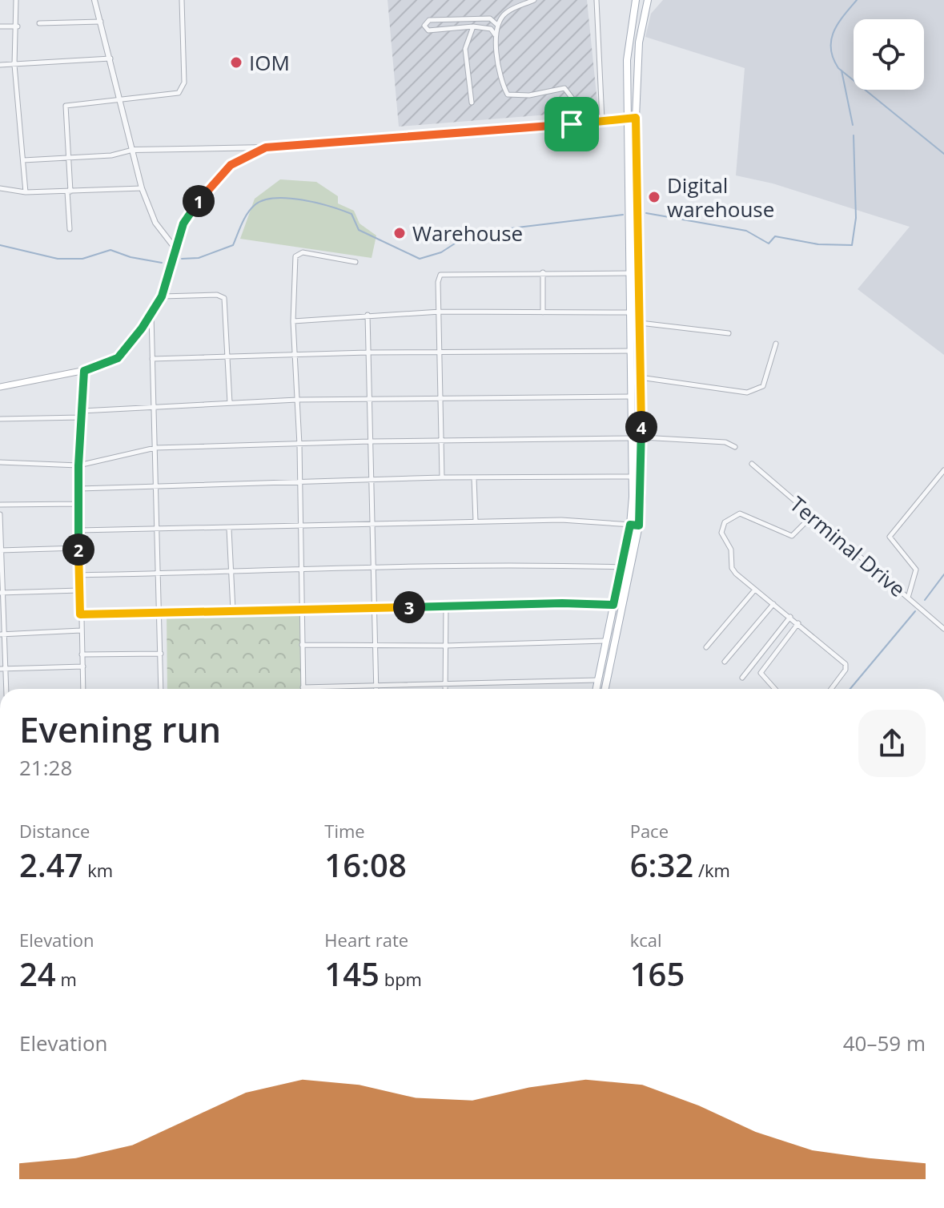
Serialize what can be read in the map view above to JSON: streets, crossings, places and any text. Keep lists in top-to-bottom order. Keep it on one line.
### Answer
{"streets":{"street":["Terminal Drive"]},"places":["IOM","Digital warehouse","Warehouse"],"page":{"pins":["1","4","2","3"],"heading":["Evening run","21:28"],"stats":[["Distance","2.47 km"],["Time","16:08"],["Pace","6:32 /km"],["Elevation","24 m"],["Heart rate","145 bpm"],["kcal","165"]],"chart":["Elevation","40–59 m"]}}
